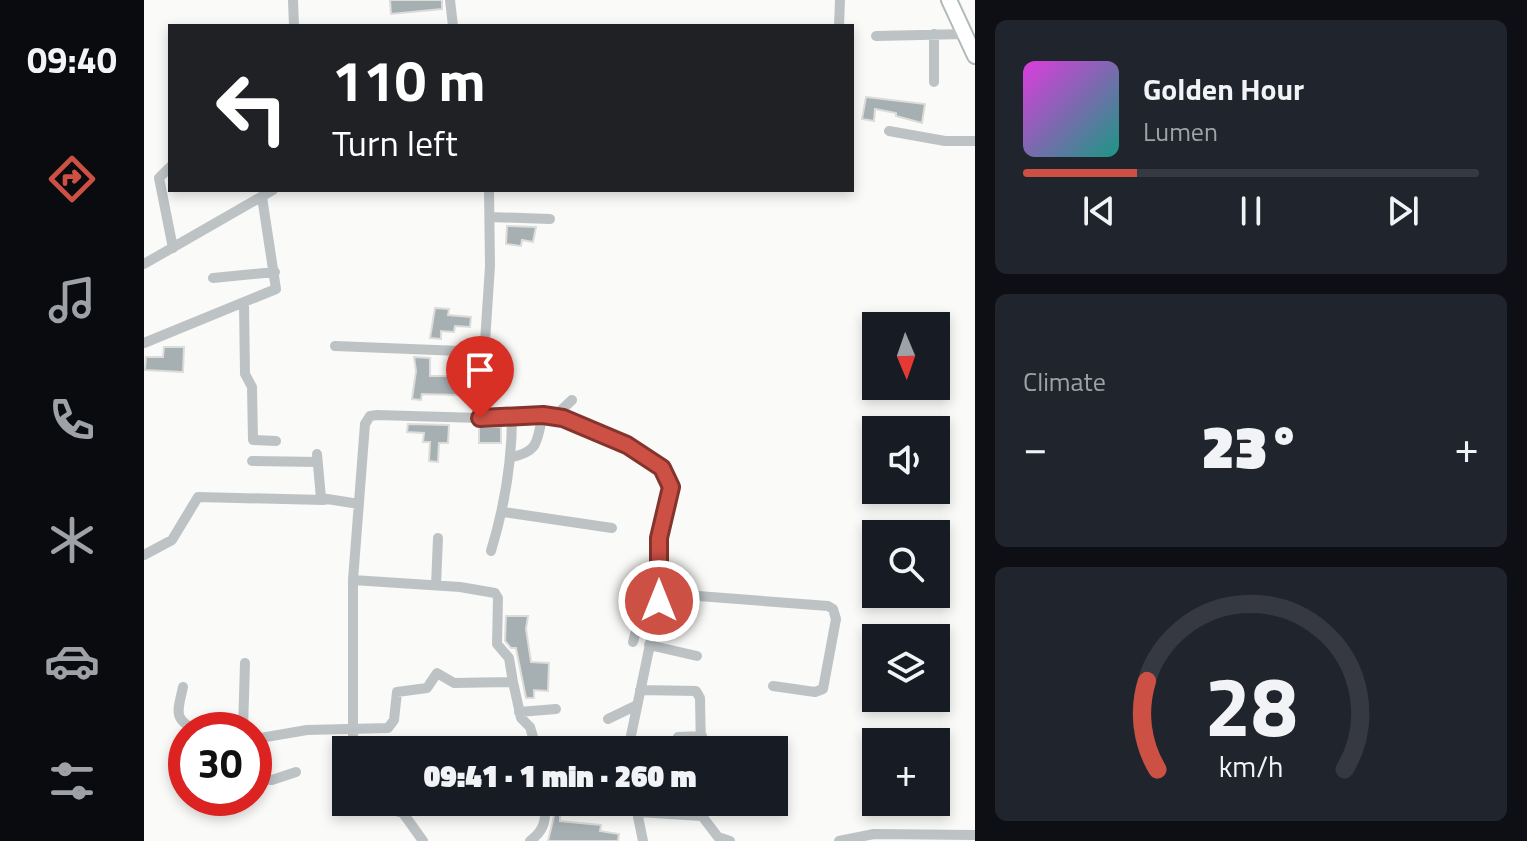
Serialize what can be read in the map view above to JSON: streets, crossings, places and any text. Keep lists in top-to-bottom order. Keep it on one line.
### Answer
{"north":"bottom","page":{"tabs":"09:40","turn":["110 m","Turn left"],"song":["Golden Hour","Lumen"],"tile":"Climate","map_buttons":"+","heat":["−","23°","+"],"limit":"30","trip":"09:41 · 1 min · 260 m","gauge":["28","km/h"]}}
